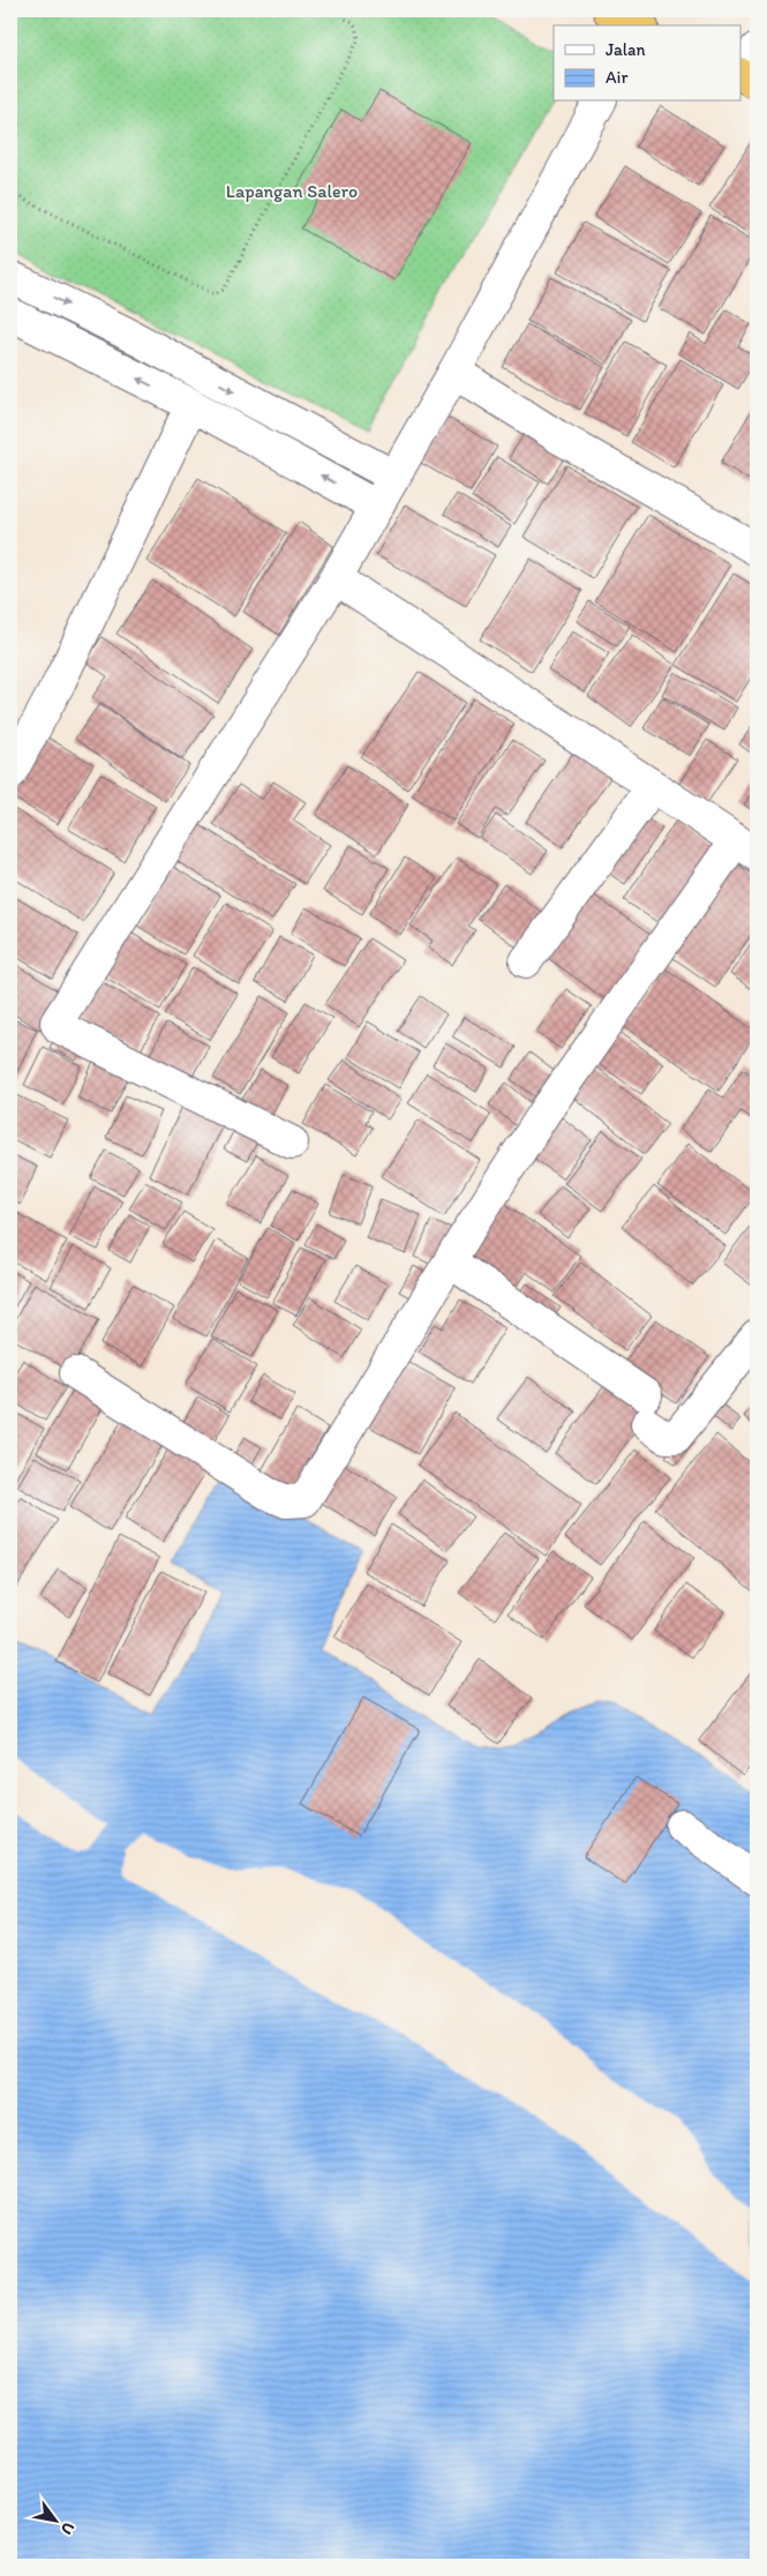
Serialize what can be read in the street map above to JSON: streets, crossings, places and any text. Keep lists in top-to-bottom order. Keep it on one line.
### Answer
{"parks":["Lapangan Salero"],"legend":["Jalan","Air"],"north":"bottom right"}
